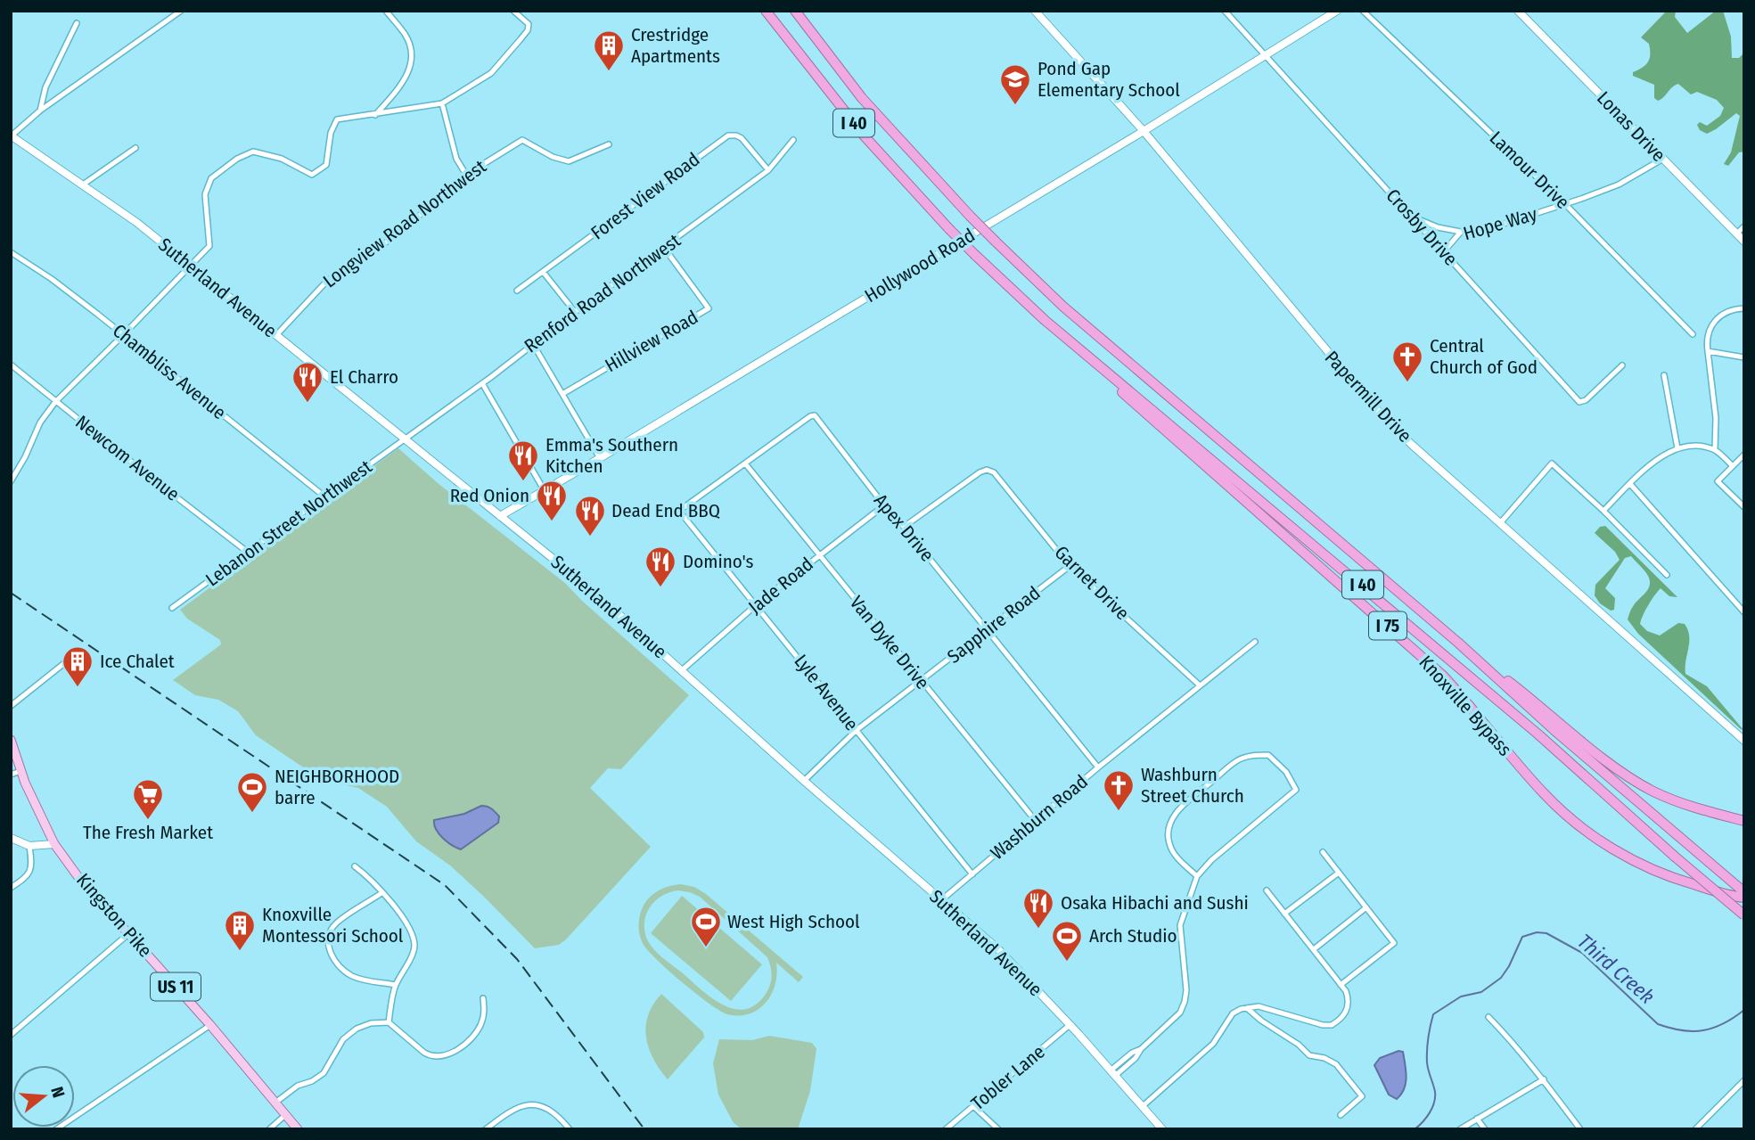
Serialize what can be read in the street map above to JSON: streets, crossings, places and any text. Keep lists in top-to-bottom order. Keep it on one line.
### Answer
{"streets":{"highway":["I 40","I 75","Knoxville Bypass"],"main road":["Kingston Pike","US 11"],"street":["Lonas Drive","Lamour Drive","Forest View Road","Longview Road Northwest","Hope Way","Crosby Drive","Hollywood Road","Sutherland Avenue","Renford Road Northwest","Hillview Road","Chambliss Avenue","Papermill Drive","Newcom Avenue","Lebanon Street Northwest","Apex Drive","Garnet Drive","Jade Road","Sapphire Road","Van Dyke Drive","Lyle Avenue","Washburn Road","Tobler Lane"]},"crossings":[["I 40","Knoxville Bypass"],["Lonas Drive","Hope Way"],["Lamour Drive","Hope Way"],["Forest View Road","Renford Road Northwest"],["Longview Road Northwest","Sutherland Avenue"],["Hope Way","Crosby Drive"],["Crosby Drive","Hollywood Road"],["Hollywood Road","Sutherland Avenue"],["Hollywood Road","Papermill Drive"],["Sutherland Avenue","Renford Road Northwest"],["Sutherland Avenue","Lebanon Street Northwest"],["Sutherland Avenue","Jade Road"],["Sutherland Avenue","Sapphire Road"],["Sutherland Avenue","Washburn Road"],["Sutherland Avenue","Tobler Lane"],["Renford Road Northwest","Hillview Road"],["Renford Road Northwest","Lebanon Street Northwest"],["Chambliss Avenue","Lebanon Street Northwest"],["Newcom Avenue","Lebanon Street Northwest"],["Apex Drive","Garnet Drive"],["Apex Drive","Jade Road"],["Apex Drive","Sapphire Road"],["Apex Drive","Van Dyke Drive"],["Apex Drive","Lyle Avenue"],["Apex Drive","Washburn Road"],["Garnet Drive","Sapphire Road"],["Garnet Drive","Washburn Road"],["Jade Road","Van Dyke Drive"],["Jade Road","Lyle Avenue"],["Sapphire Road","Van Dyke Drive"],["Sapphire Road","Lyle Avenue"],["Van Dyke Drive","Washburn Road"],["Lyle Avenue","Washburn Road"]],"water":["Third Creek"],"places":{"building":["Crestridge Apartments","Ice Chalet","Knoxville Montessori School"],"school or university":["Pond Gap Elementary School"],"church":["Central Church of God","Washburn Street Church"],"restaurant":["El Charro","Emma's Southern Kitchen","Red Onion","Dead End BBQ","Domino's","Osaka Hibachi and Sushi"],"sports":["NEIGHBORHOOD barre","West High School","Arch Studio"],"supermarket":["The Fresh Market"]},"north":"right"}
